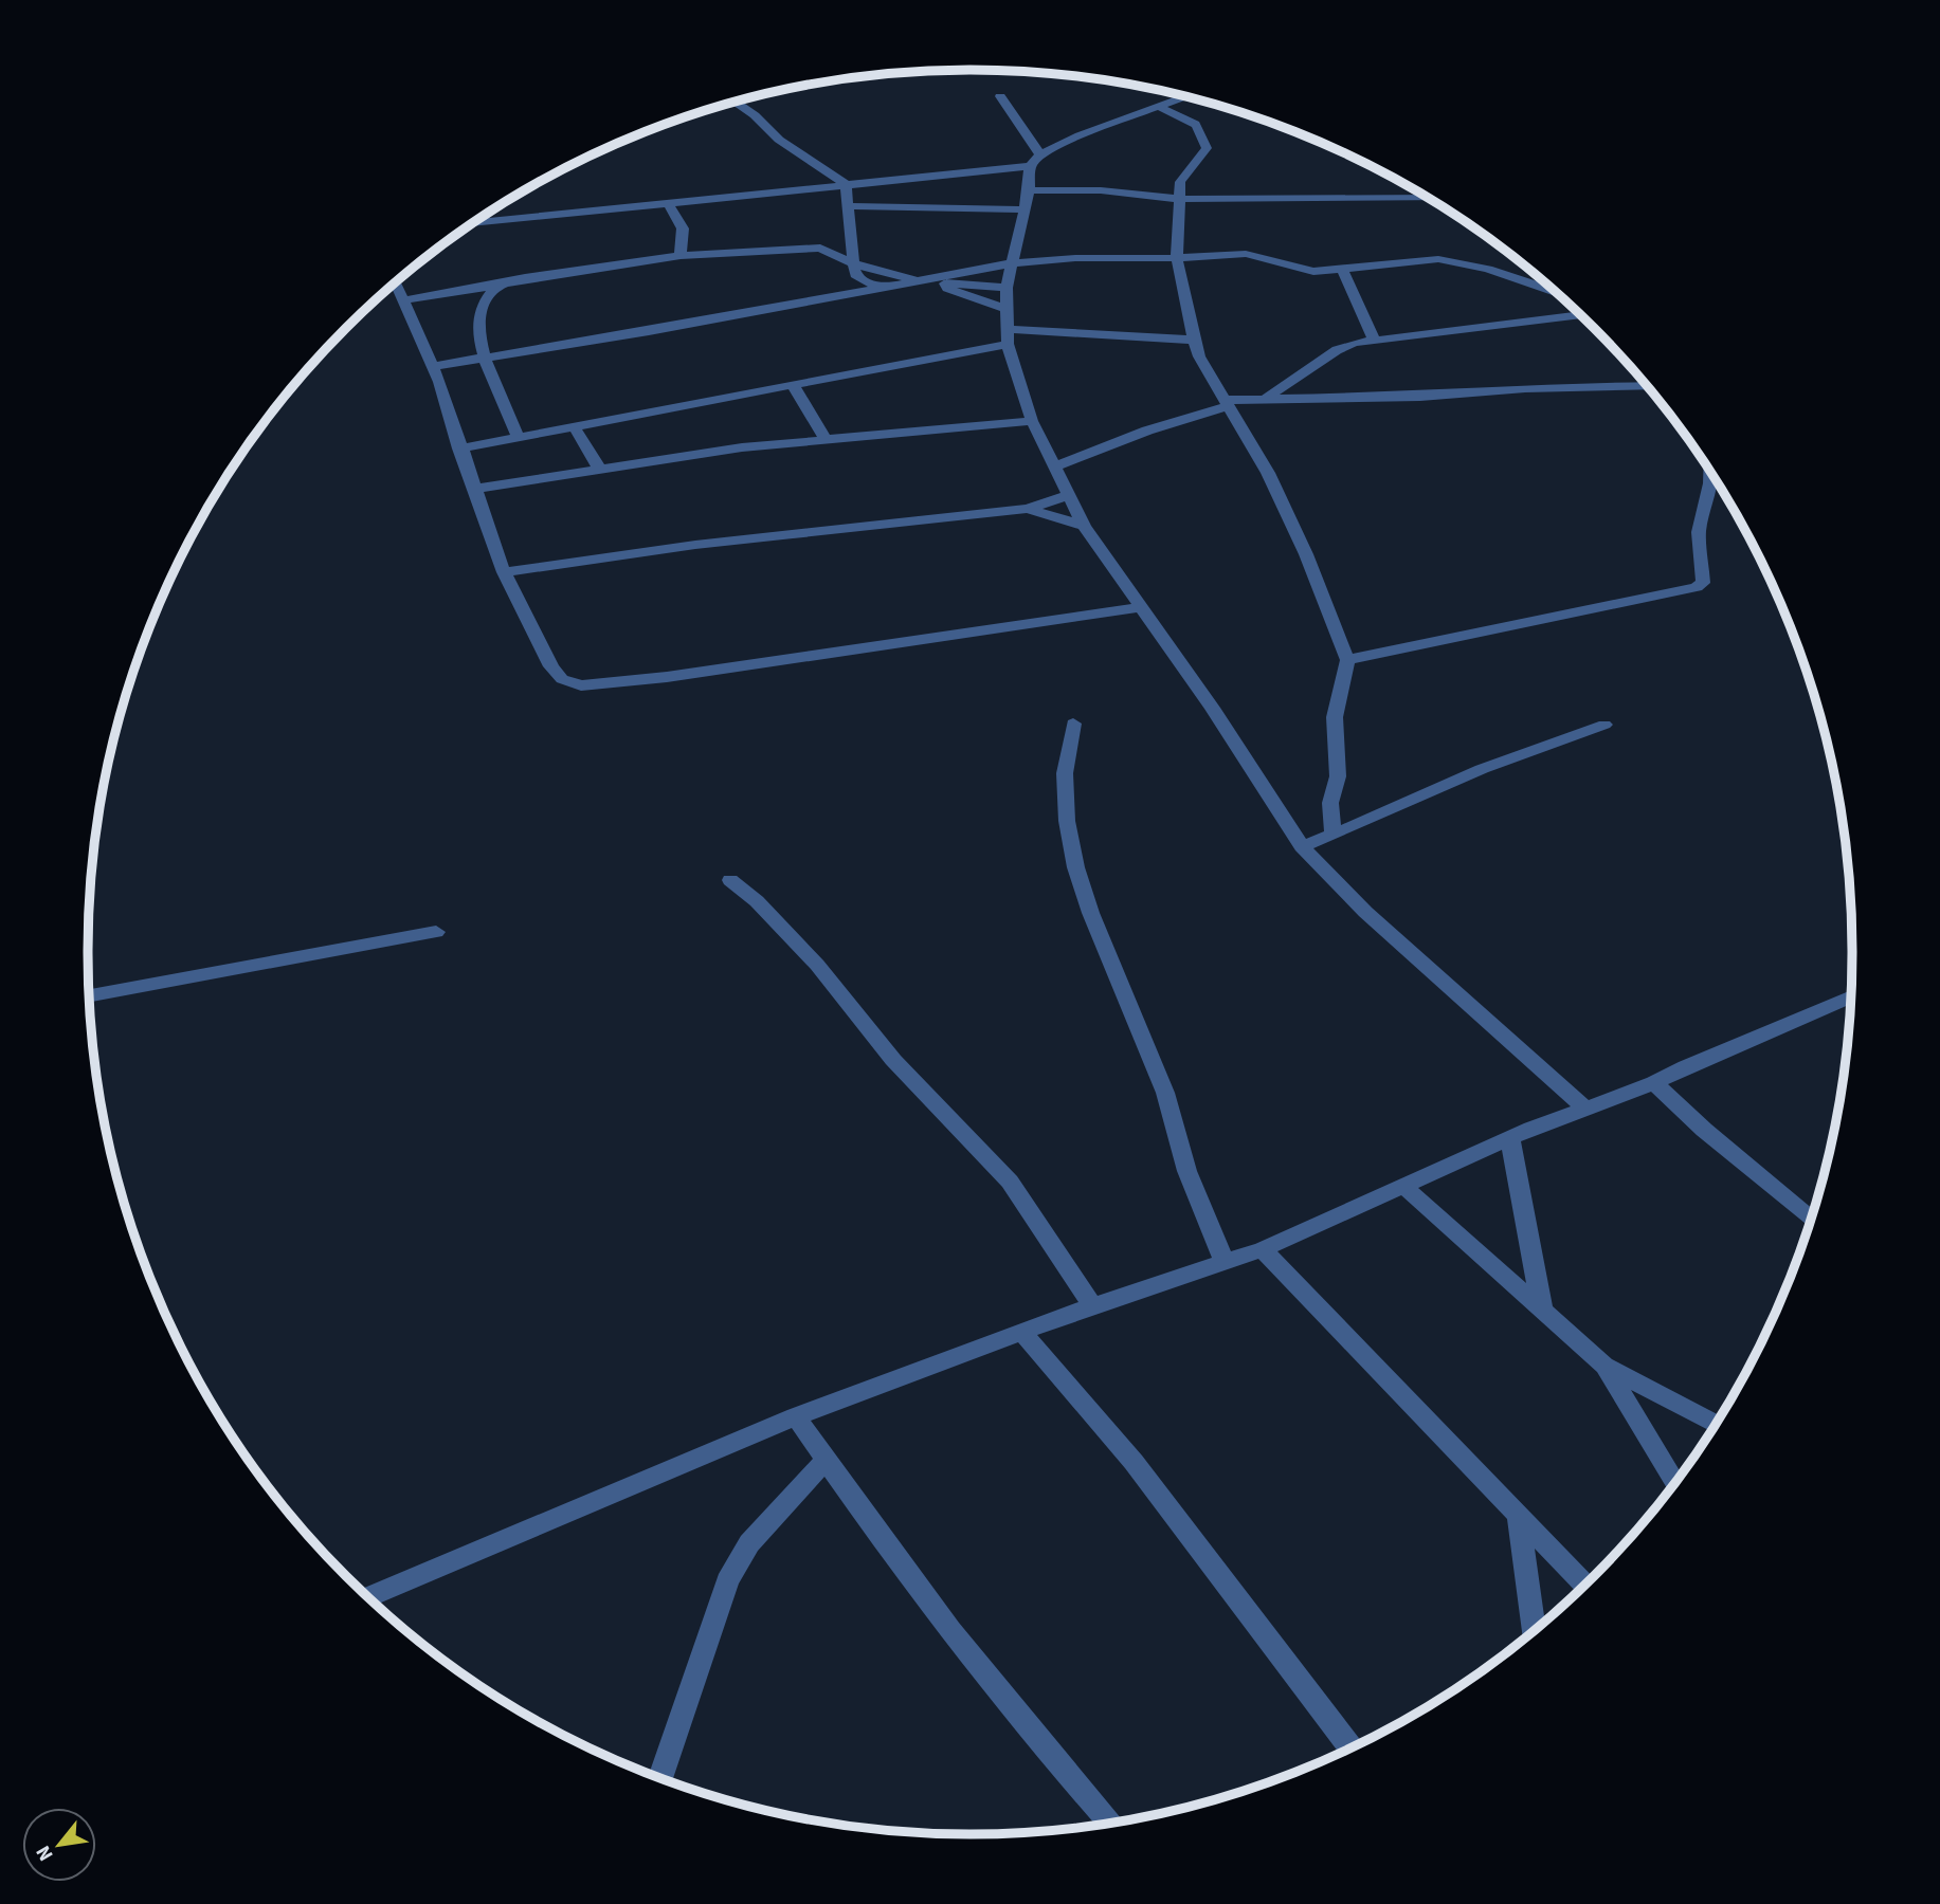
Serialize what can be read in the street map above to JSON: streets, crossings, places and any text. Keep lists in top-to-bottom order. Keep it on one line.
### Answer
{"north":"bottom left"}
